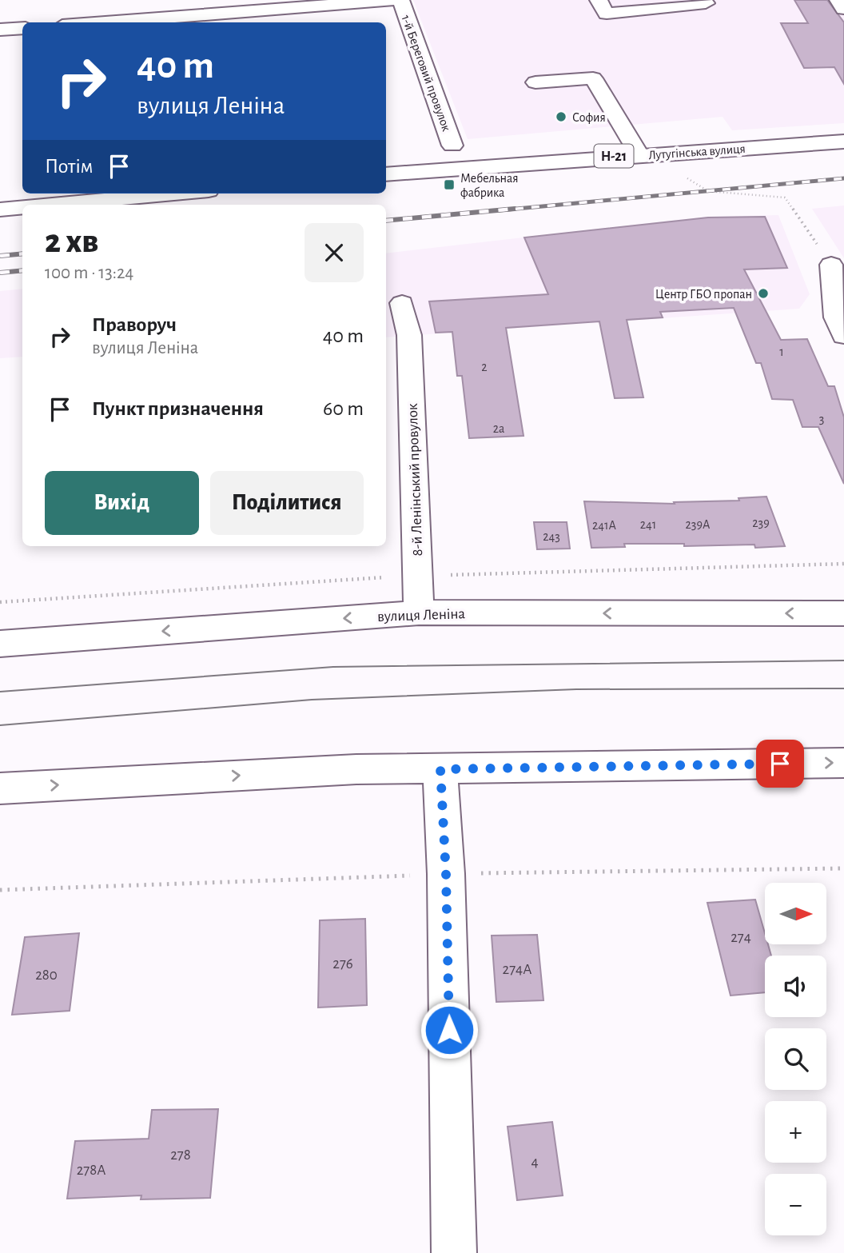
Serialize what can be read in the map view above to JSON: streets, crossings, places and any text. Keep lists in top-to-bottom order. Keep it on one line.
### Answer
{"streets":{"street":["1-й Береговий провулок","Лутугінська вулиця","Н-21","8-й Ленінський провулок","вулиця Леніна"]},"crossings":[["8-й Ленінський провулок","вулиця Леніна"]],"places":{"other":["София","Центр ГБО пропан"],"transit":["Мебельная фабрика"]},"house_numbers":["1","2","3","2а","239","241","239А","241А","243","274","276","274А","280","278","4","278А"],"north":"right","page":{"turn":["40 m","вулиця Леніна"],"then":"Потім","heading":["2 хв","100 m · 13:24"],"list":[{"name":"Праворуч","note":"вулиця Леніна","value":"40 m"},{"name":"Пункт призначення","value":"60 m"}],"buttons":["Вихід","Поділитися"],"map_buttons":["+","−"]}}
